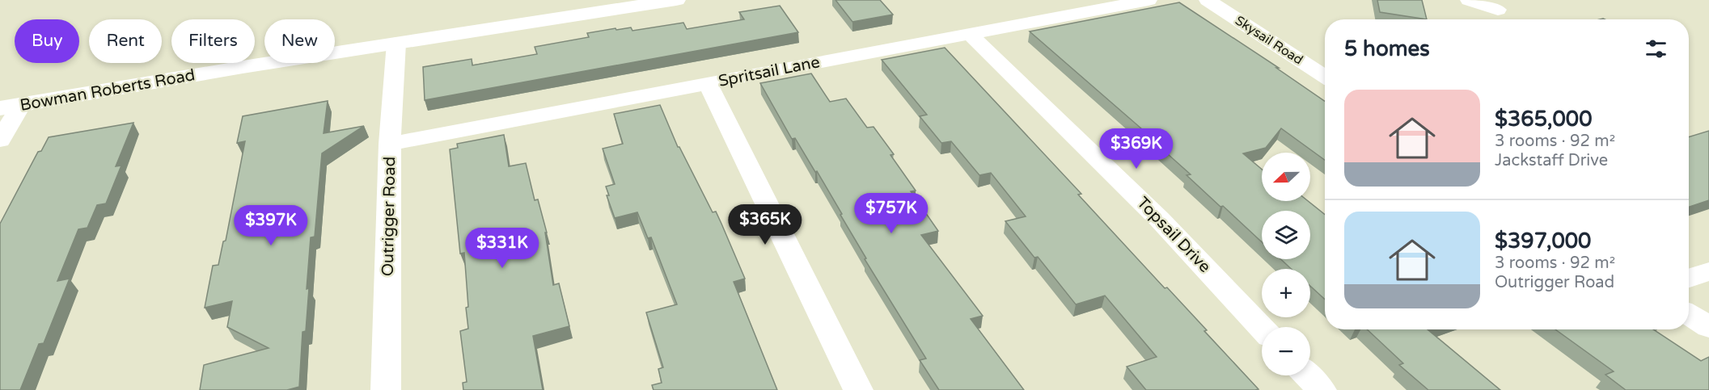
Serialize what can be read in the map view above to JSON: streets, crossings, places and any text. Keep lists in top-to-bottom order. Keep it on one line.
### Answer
{"streets":{"street":["Skysail Road","Spritsail Lane","Bowman Roberts Road","Outrigger Road","Topsail Drive"]},"crossings":[["Spritsail Lane","Outrigger Road"],["Spritsail Lane","Topsail Drive"],["Bowman Roberts Road","Outrigger Road"]],"north":"left","page":{"chip":["Buy","Rent","Filters","New"],"heading":"5 homes","list":[{"name":"$365,000","note":"3 rooms · 92 m² · Jackstaff Drive"},{"name":"$397,000","note":"3 rooms · 92 m² · Outrigger Road"}],"price":["$369K","$757K","$365K","$397K","$331K"],"map_buttons":["+","−"]}}
